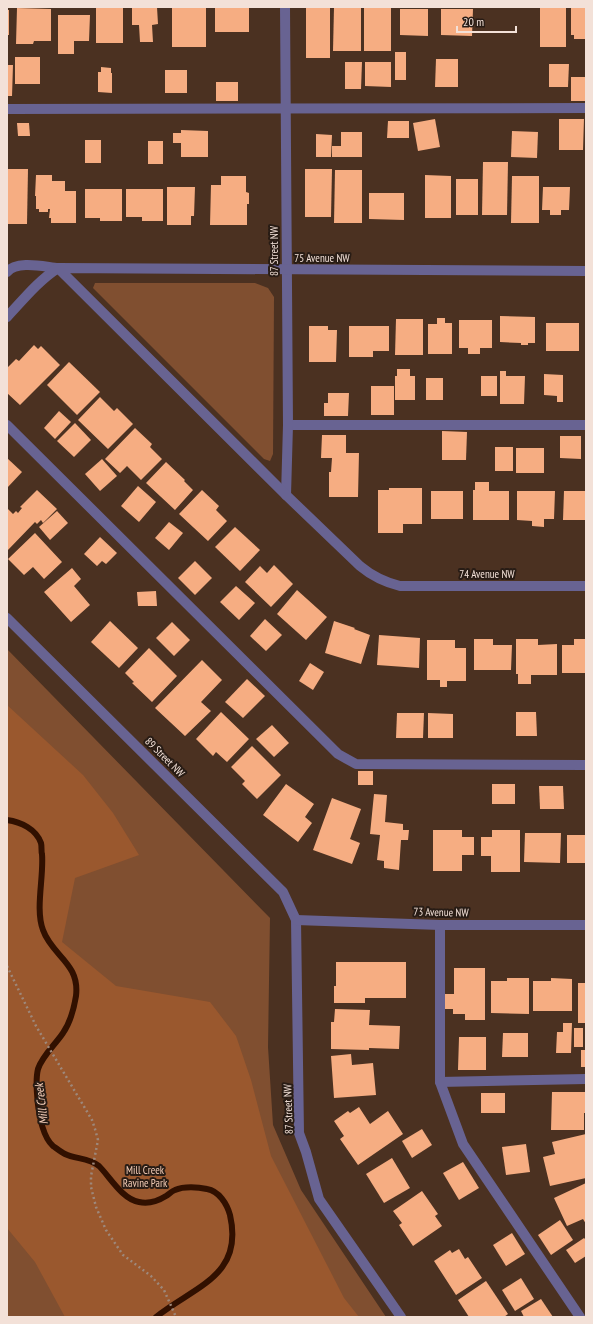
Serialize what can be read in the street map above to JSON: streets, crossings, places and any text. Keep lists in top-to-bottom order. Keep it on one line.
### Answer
{"streets":{"street":["87 Street NW","75 Avenue NW","74 Avenue NW","89 Street NW","73 Avenue NW"]},"crossings":[["87 Street NW","75 Avenue NW"],["87 Street NW","74 Avenue NW"],["87 Street NW","89 Street NW"],["87 Street NW","73 Avenue NW"],["89 Street NW","73 Avenue NW"]],"water":["Mill Creek"],"parks":["Mill Creek Ravine Park"],"scale_bar":"20 m"}
